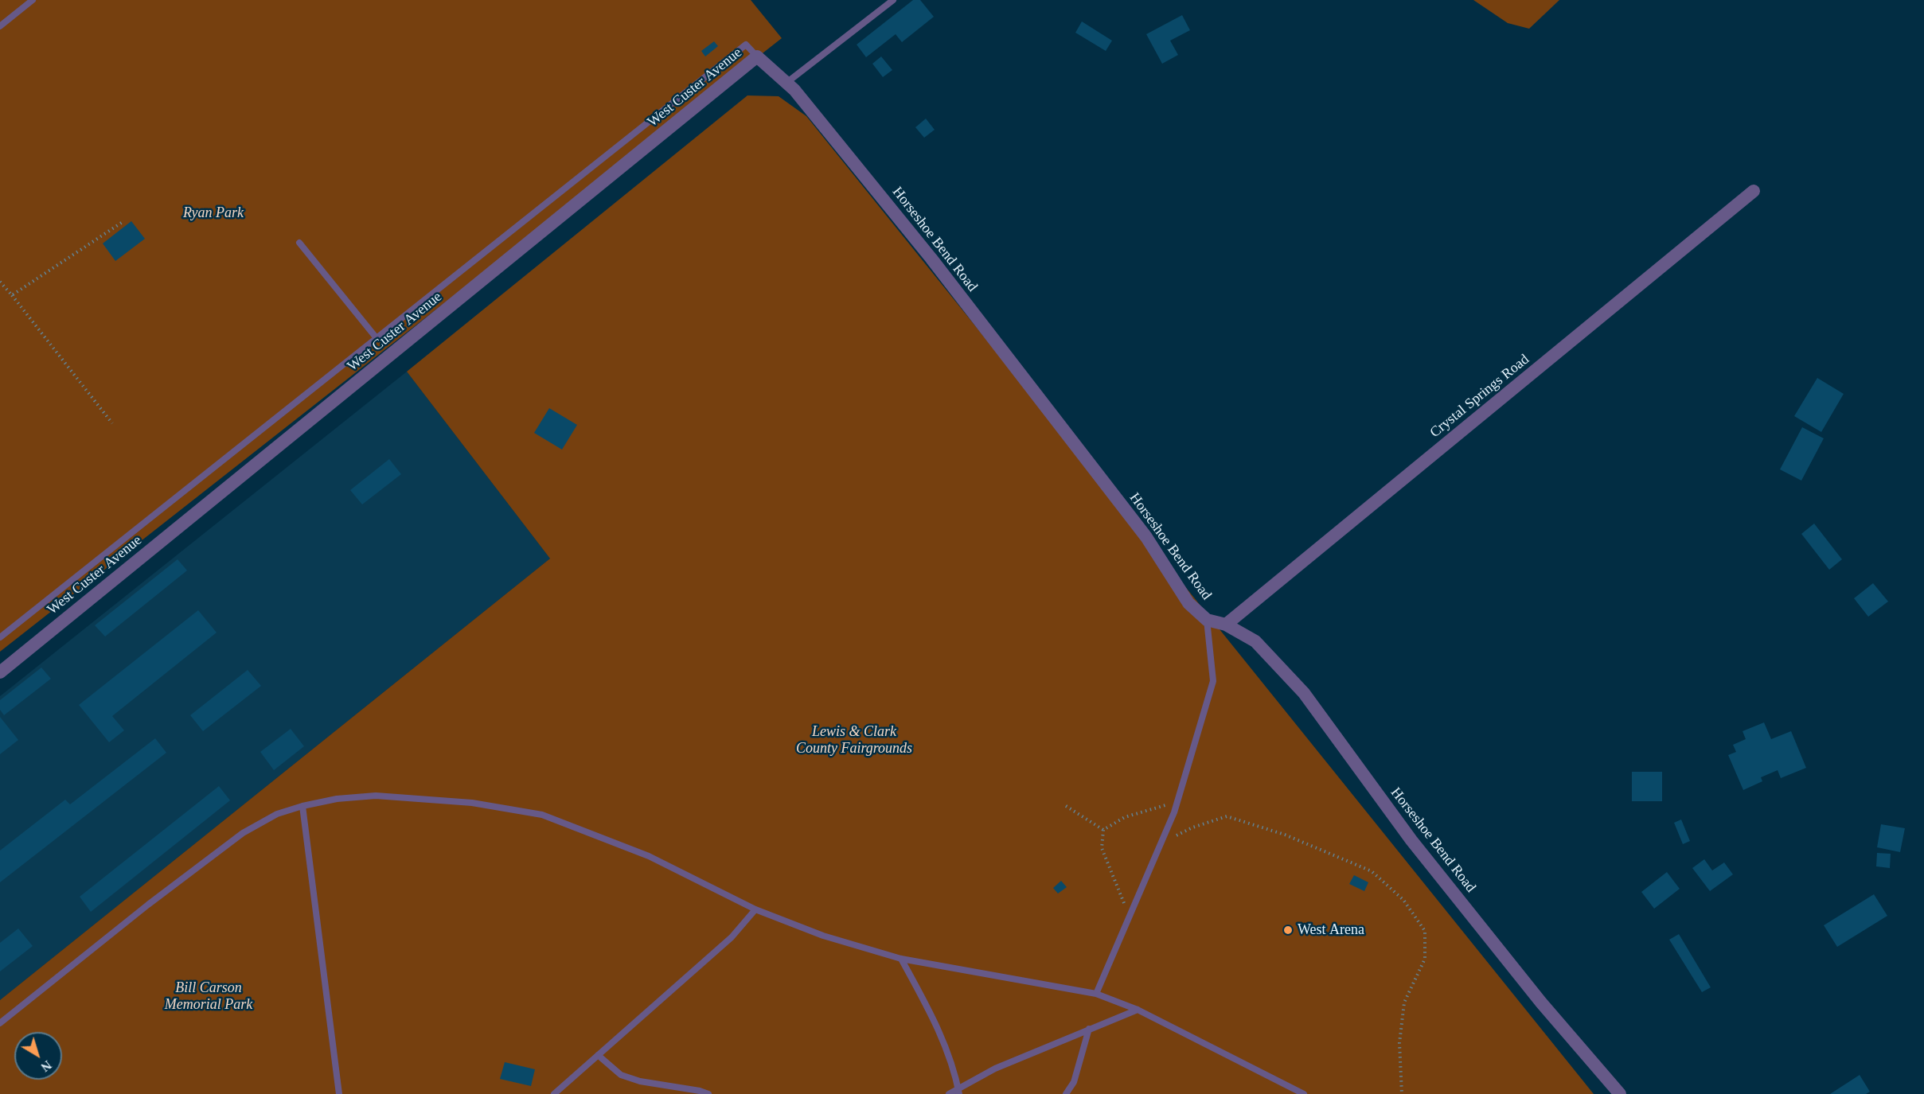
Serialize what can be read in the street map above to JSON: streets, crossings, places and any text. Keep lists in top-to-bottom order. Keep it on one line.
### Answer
{"streets":{"street":["West Custer Avenue","Horseshoe Bend Road","Crystal Springs Road"]},"crossings":[["West Custer Avenue","Horseshoe Bend Road"],["Horseshoe Bend Road","Crystal Springs Road"]],"parks":["Ryan Park","Lewis & Clark County Fairgrounds","Bill Carson Memorial Park"],"places":["West Arena"],"north":"bottom right"}
